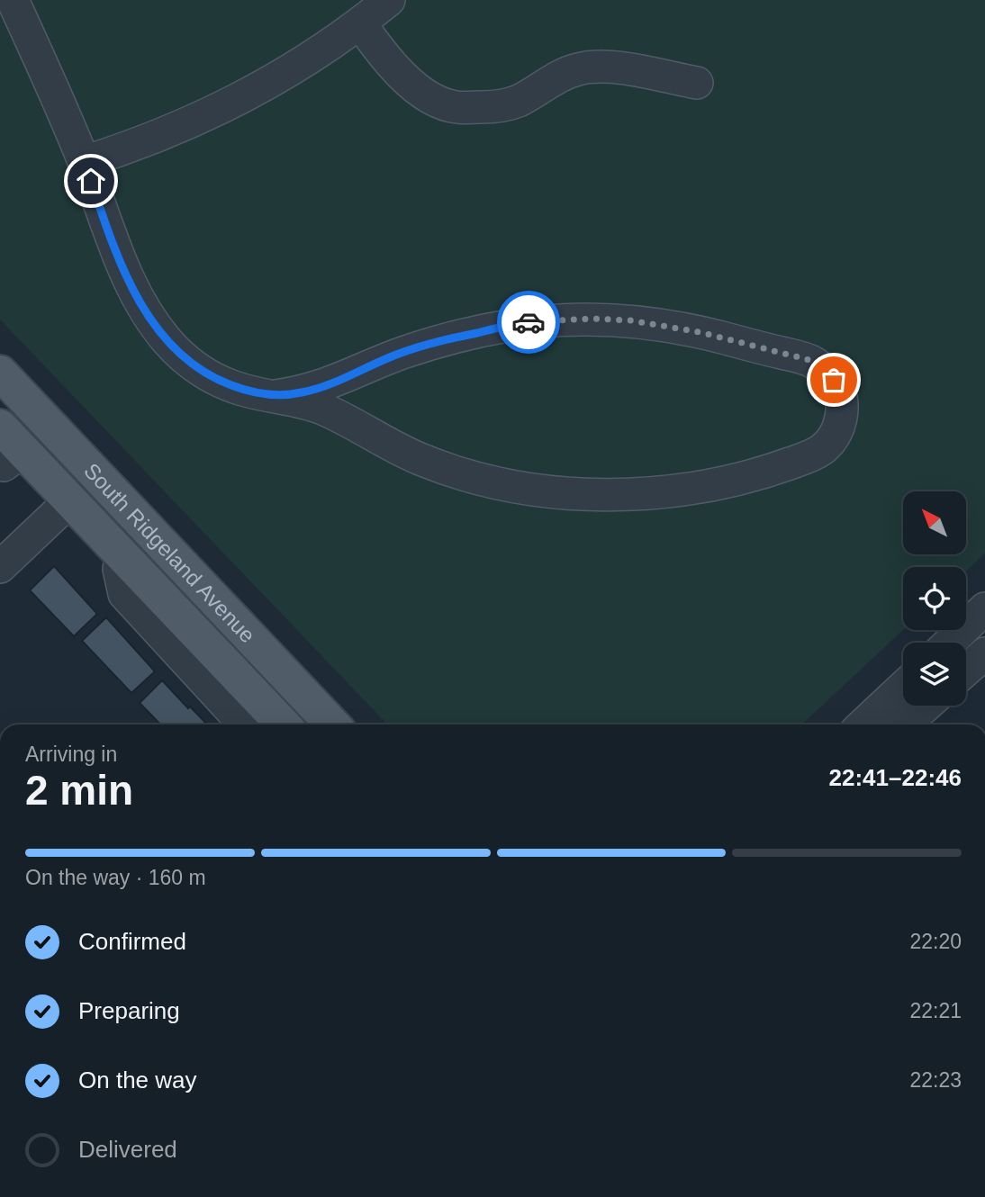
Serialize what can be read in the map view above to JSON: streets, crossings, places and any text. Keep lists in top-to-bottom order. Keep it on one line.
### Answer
{"streets":{"main road":["South Ridgeland Avenue"]},"north":"top left","page":{"heading":["2 min","Arriving in","22:41–22:46"],"bar":"On the way · 160 m","list":[["Confirmed","22:20"],["Preparing","22:21"],["On the way","22:23"],"Delivered"]}}
